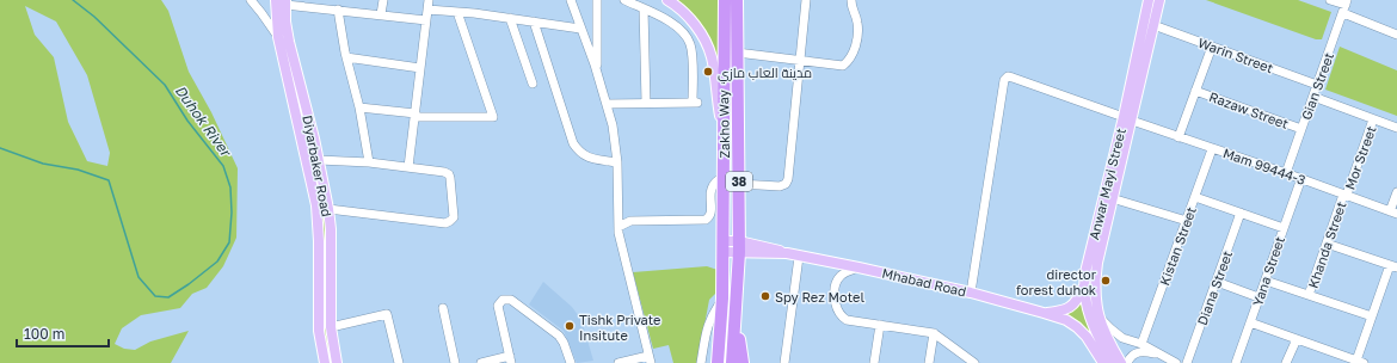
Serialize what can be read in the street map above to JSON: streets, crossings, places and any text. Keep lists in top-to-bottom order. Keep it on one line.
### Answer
{"streets":{"highway":["Zakho Way","38"],"main road":["Diyarbaker Road","Anwar Mayi Street","Mhabad Road"],"street":["Warin Street","Gian Street","Razaw Street","Mor Street","Mam 99444-3","Khanda Street","Kistan Street","Yana Street","Diana Street"]},"crossings":[["Warin Street","Gian Street"],["Warin Street","Razaw Street"],["Warin Street","Anwar Mayi Street"],["Gian Street","Razaw Street"],["Gian Street","Mor Street"],["Gian Street","Mam 99444-3"],["Razaw Street","Mam 99444-3"],["Zakho Way","Mhabad Road"],["Mor Street","Mam 99444-3"],["Mor Street","Khanda Street"],["Mam 99444-3","Anwar Mayi Street"],["Mam 99444-3","Khanda Street"],["Mam 99444-3","Kistan Street"],["Mam 99444-3","Yana Street"],["Mam 99444-3","Mhabad Road"]],"water":["Duhok River"],"places":["مدينة العاب مازي","director forest duhok","Spy Rez Motel","Tishk Private Insitute"],"scale_bar":"100 m"}
